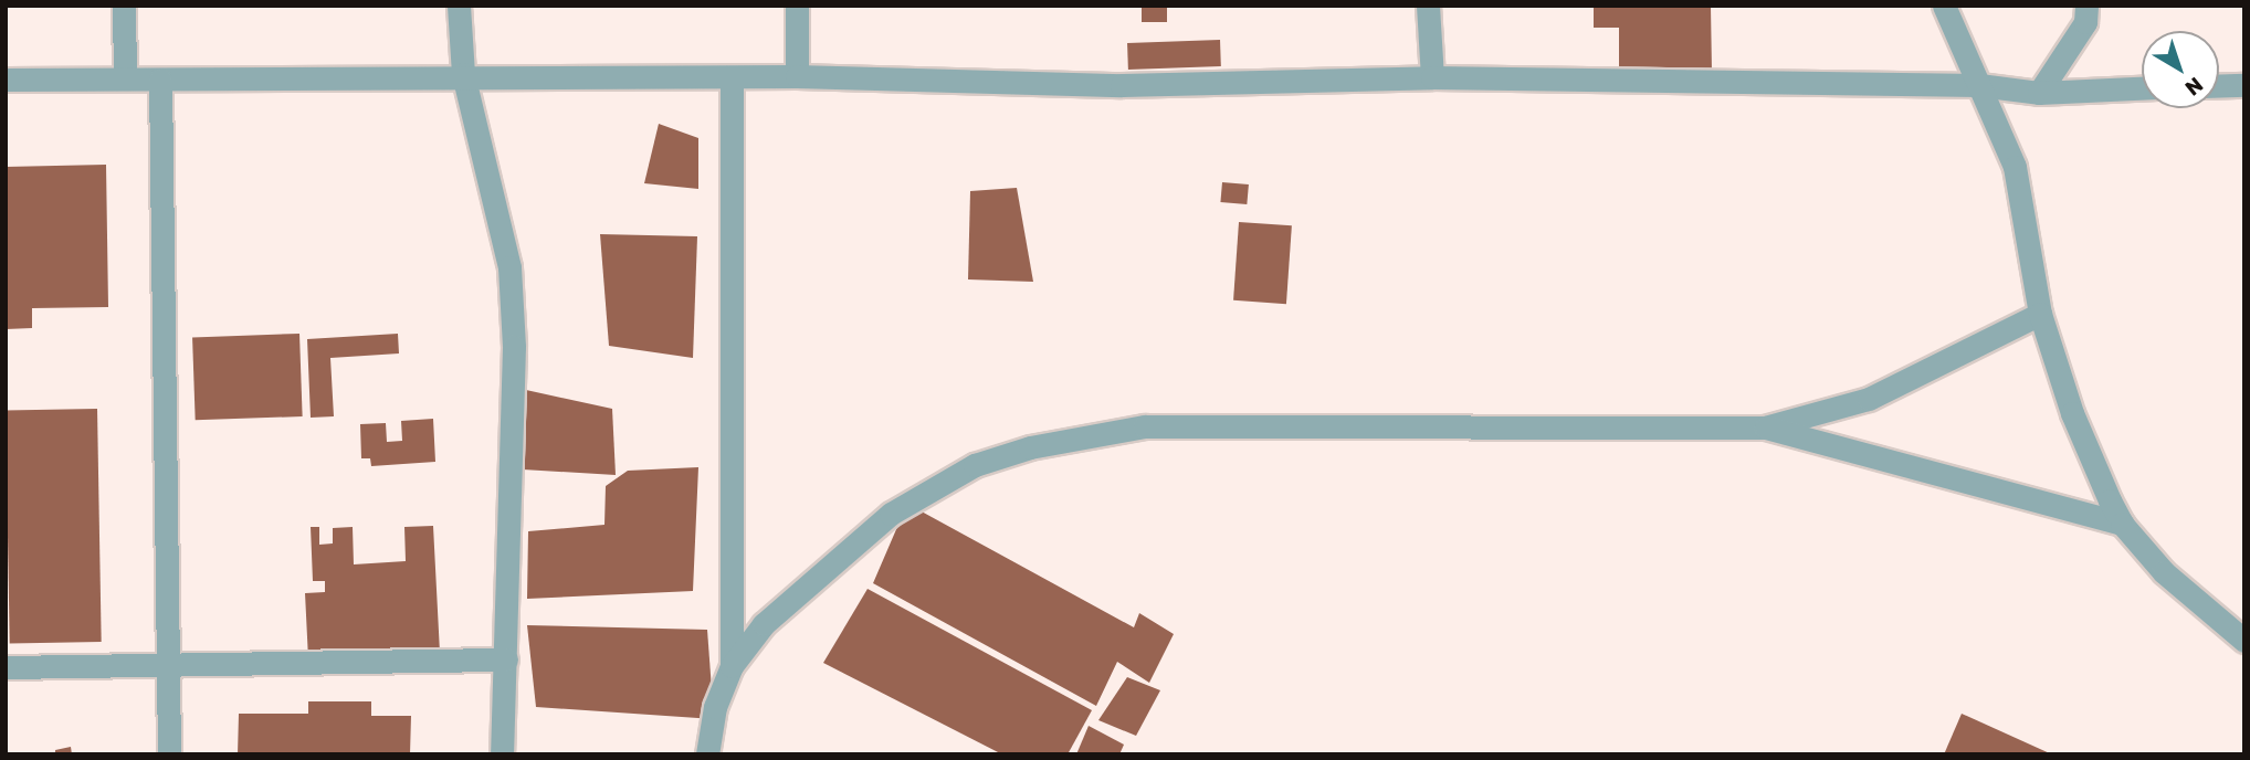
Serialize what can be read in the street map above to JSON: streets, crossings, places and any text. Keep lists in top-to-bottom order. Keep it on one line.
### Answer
{"north":"bottom right"}
